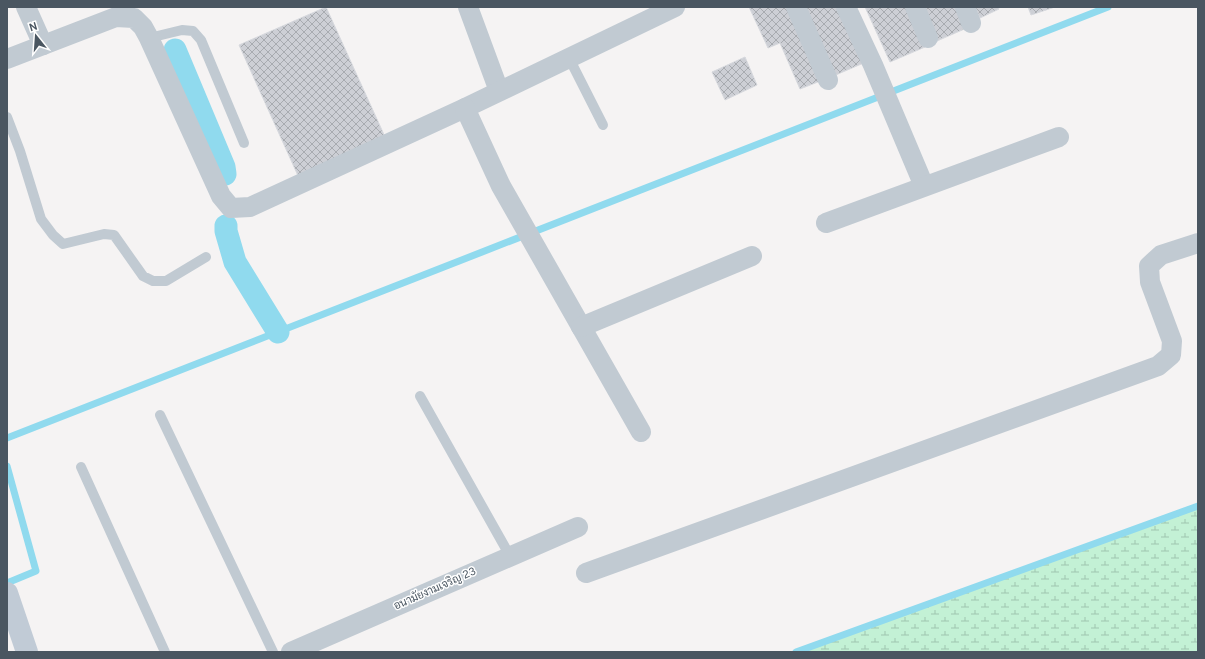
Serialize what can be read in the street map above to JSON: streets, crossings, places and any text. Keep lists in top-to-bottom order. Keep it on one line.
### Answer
{"streets":{"street":["อนามัยงามเจริญ 23"]},"north":"top"}
